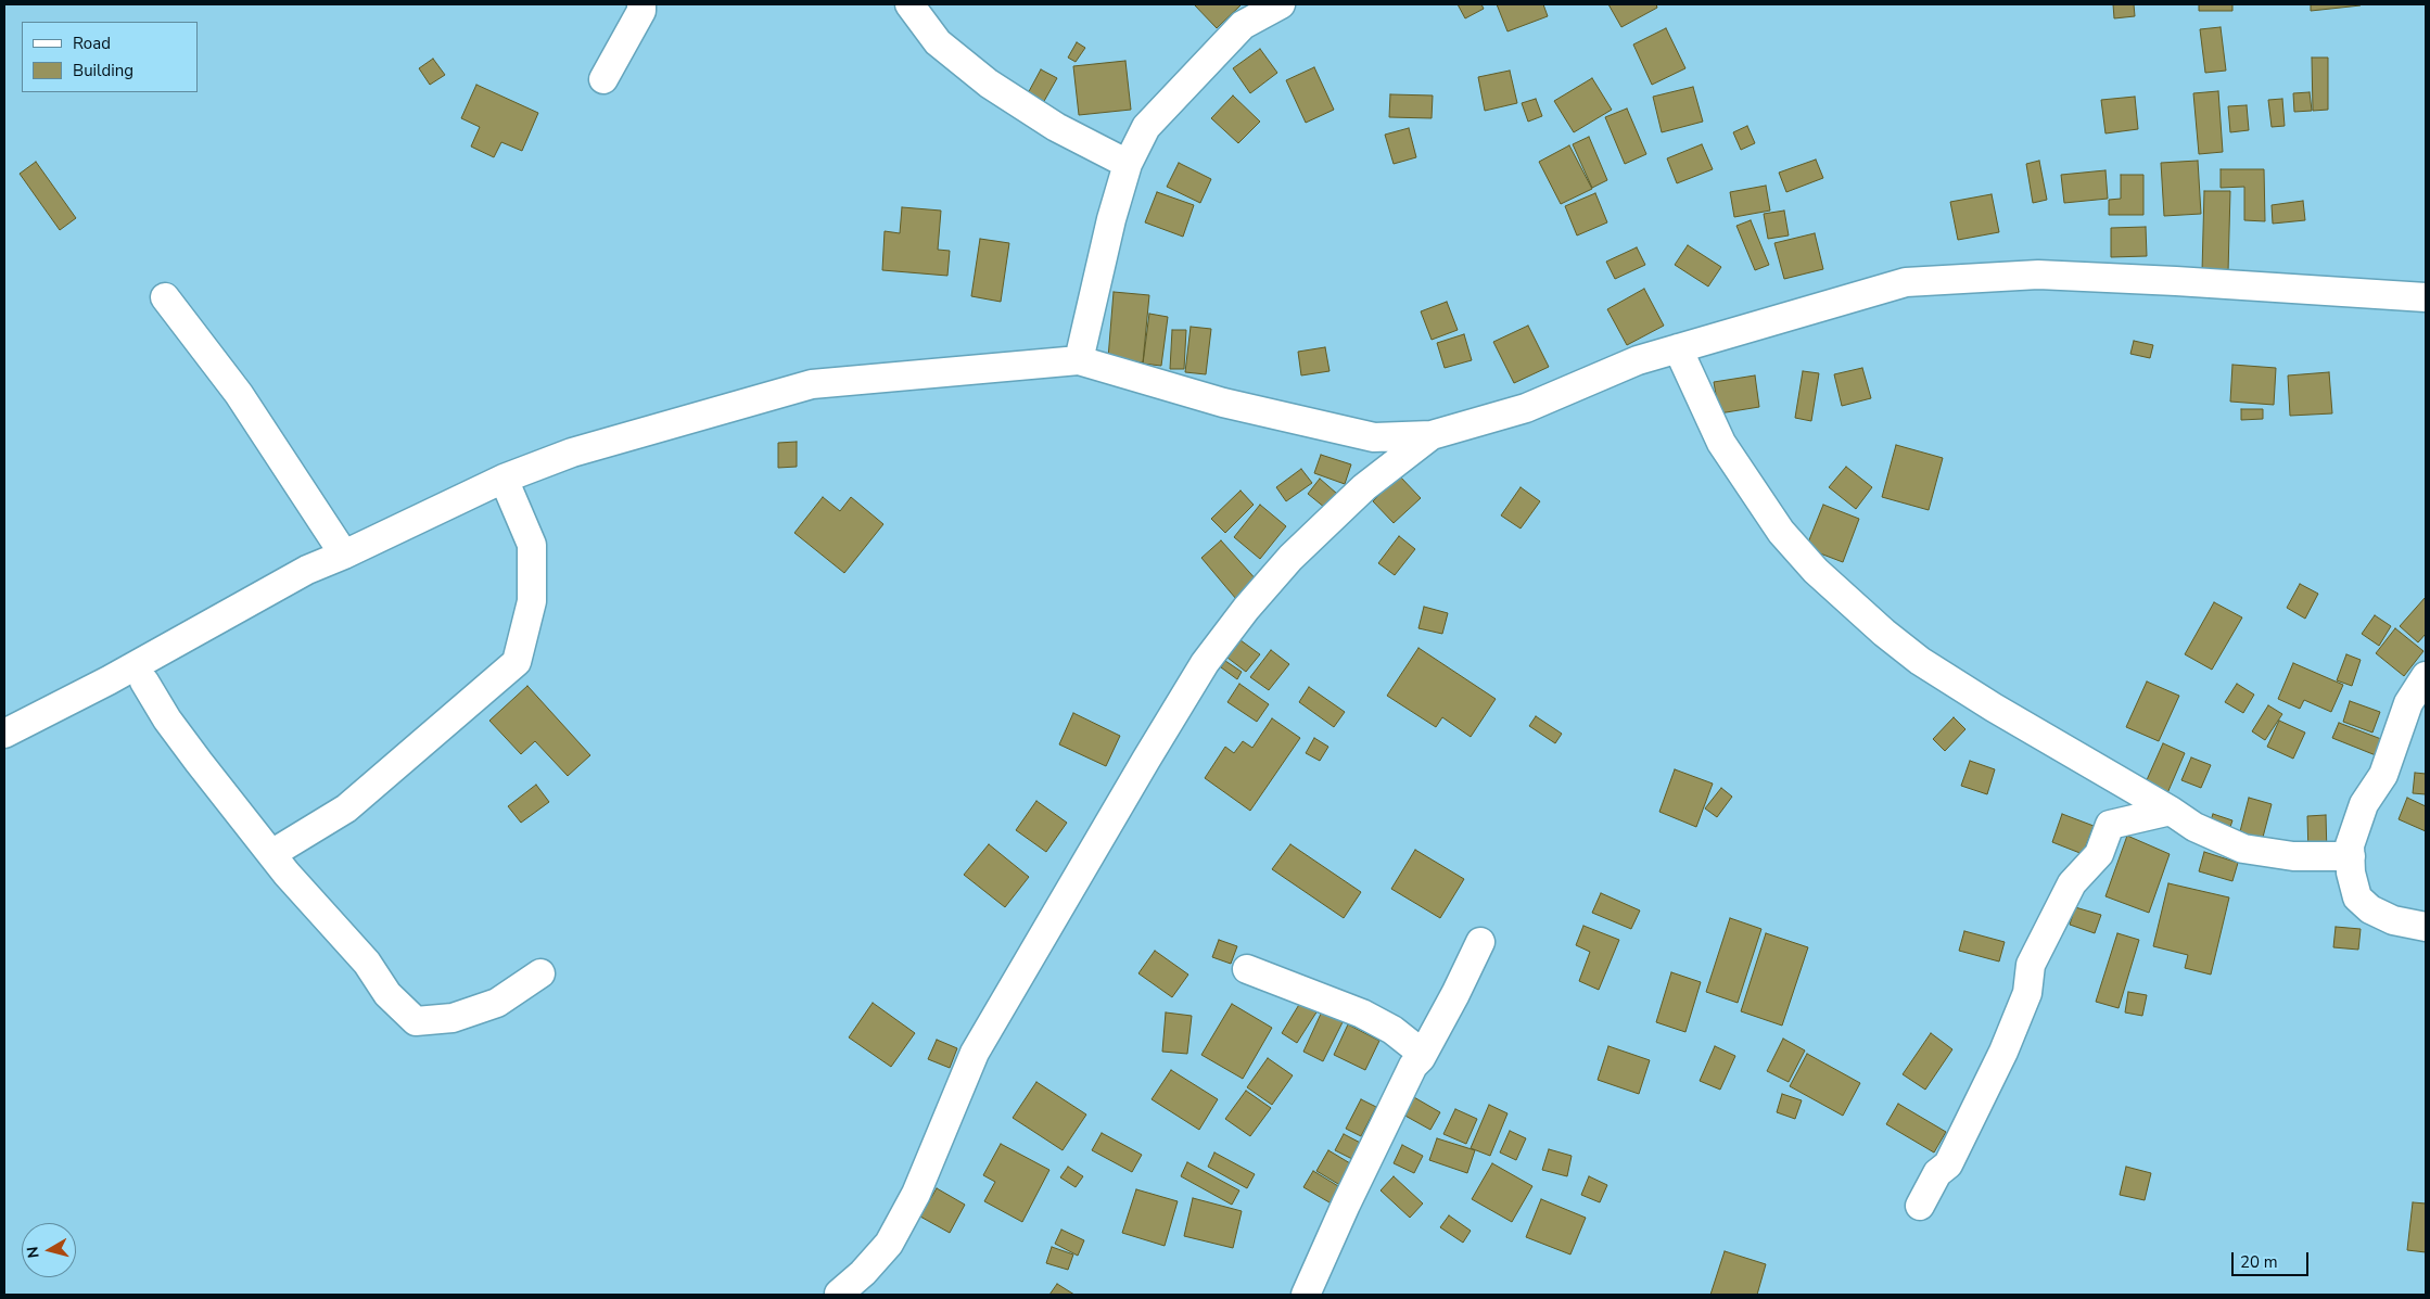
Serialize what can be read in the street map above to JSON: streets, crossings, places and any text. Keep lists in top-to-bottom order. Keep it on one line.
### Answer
{"legend":["Road","Building"],"scale_bar":"20 m","north":"left"}
